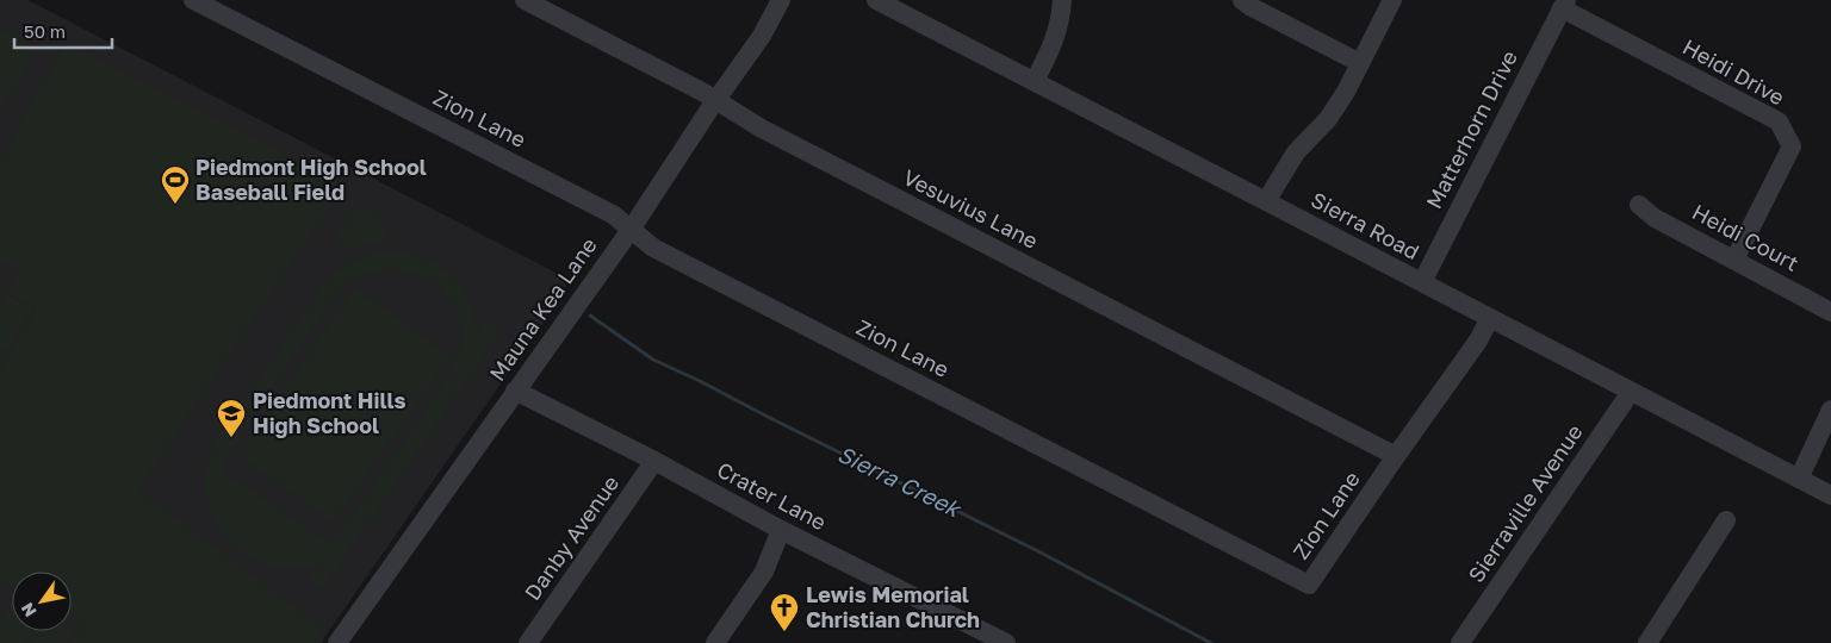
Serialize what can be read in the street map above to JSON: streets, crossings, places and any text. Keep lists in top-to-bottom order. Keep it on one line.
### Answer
{"streets":{"street":["Heidi Drive","Zion Lane","Matterhorn Drive","Vesuvius Lane","Sierra Road","Heidi Court","Mauna Kea Lane","Crater Lane","Sierraville Avenue","Danby Avenue"]},"crossings":[["Heidi Drive","Matterhorn Drive"],["Heidi Drive","Heidi Court"],["Zion Lane","Vesuvius Lane"],["Zion Lane","Sierra Road"],["Zion Lane","Mauna Kea Lane"],["Matterhorn Drive","Sierra Road"],["Vesuvius Lane","Mauna Kea Lane"],["Sierra Road","Sierraville Avenue"],["Mauna Kea Lane","Crater Lane"],["Crater Lane","Danby Avenue"]],"water":["Sierra Creek"],"places":{"sports":["Piedmont High School Baseball Field"],"school or university":["Piedmont Hills High School"],"church":["Lewis Memorial Christian Church"]},"scale_bar":"50 m","north":"bottom left"}
